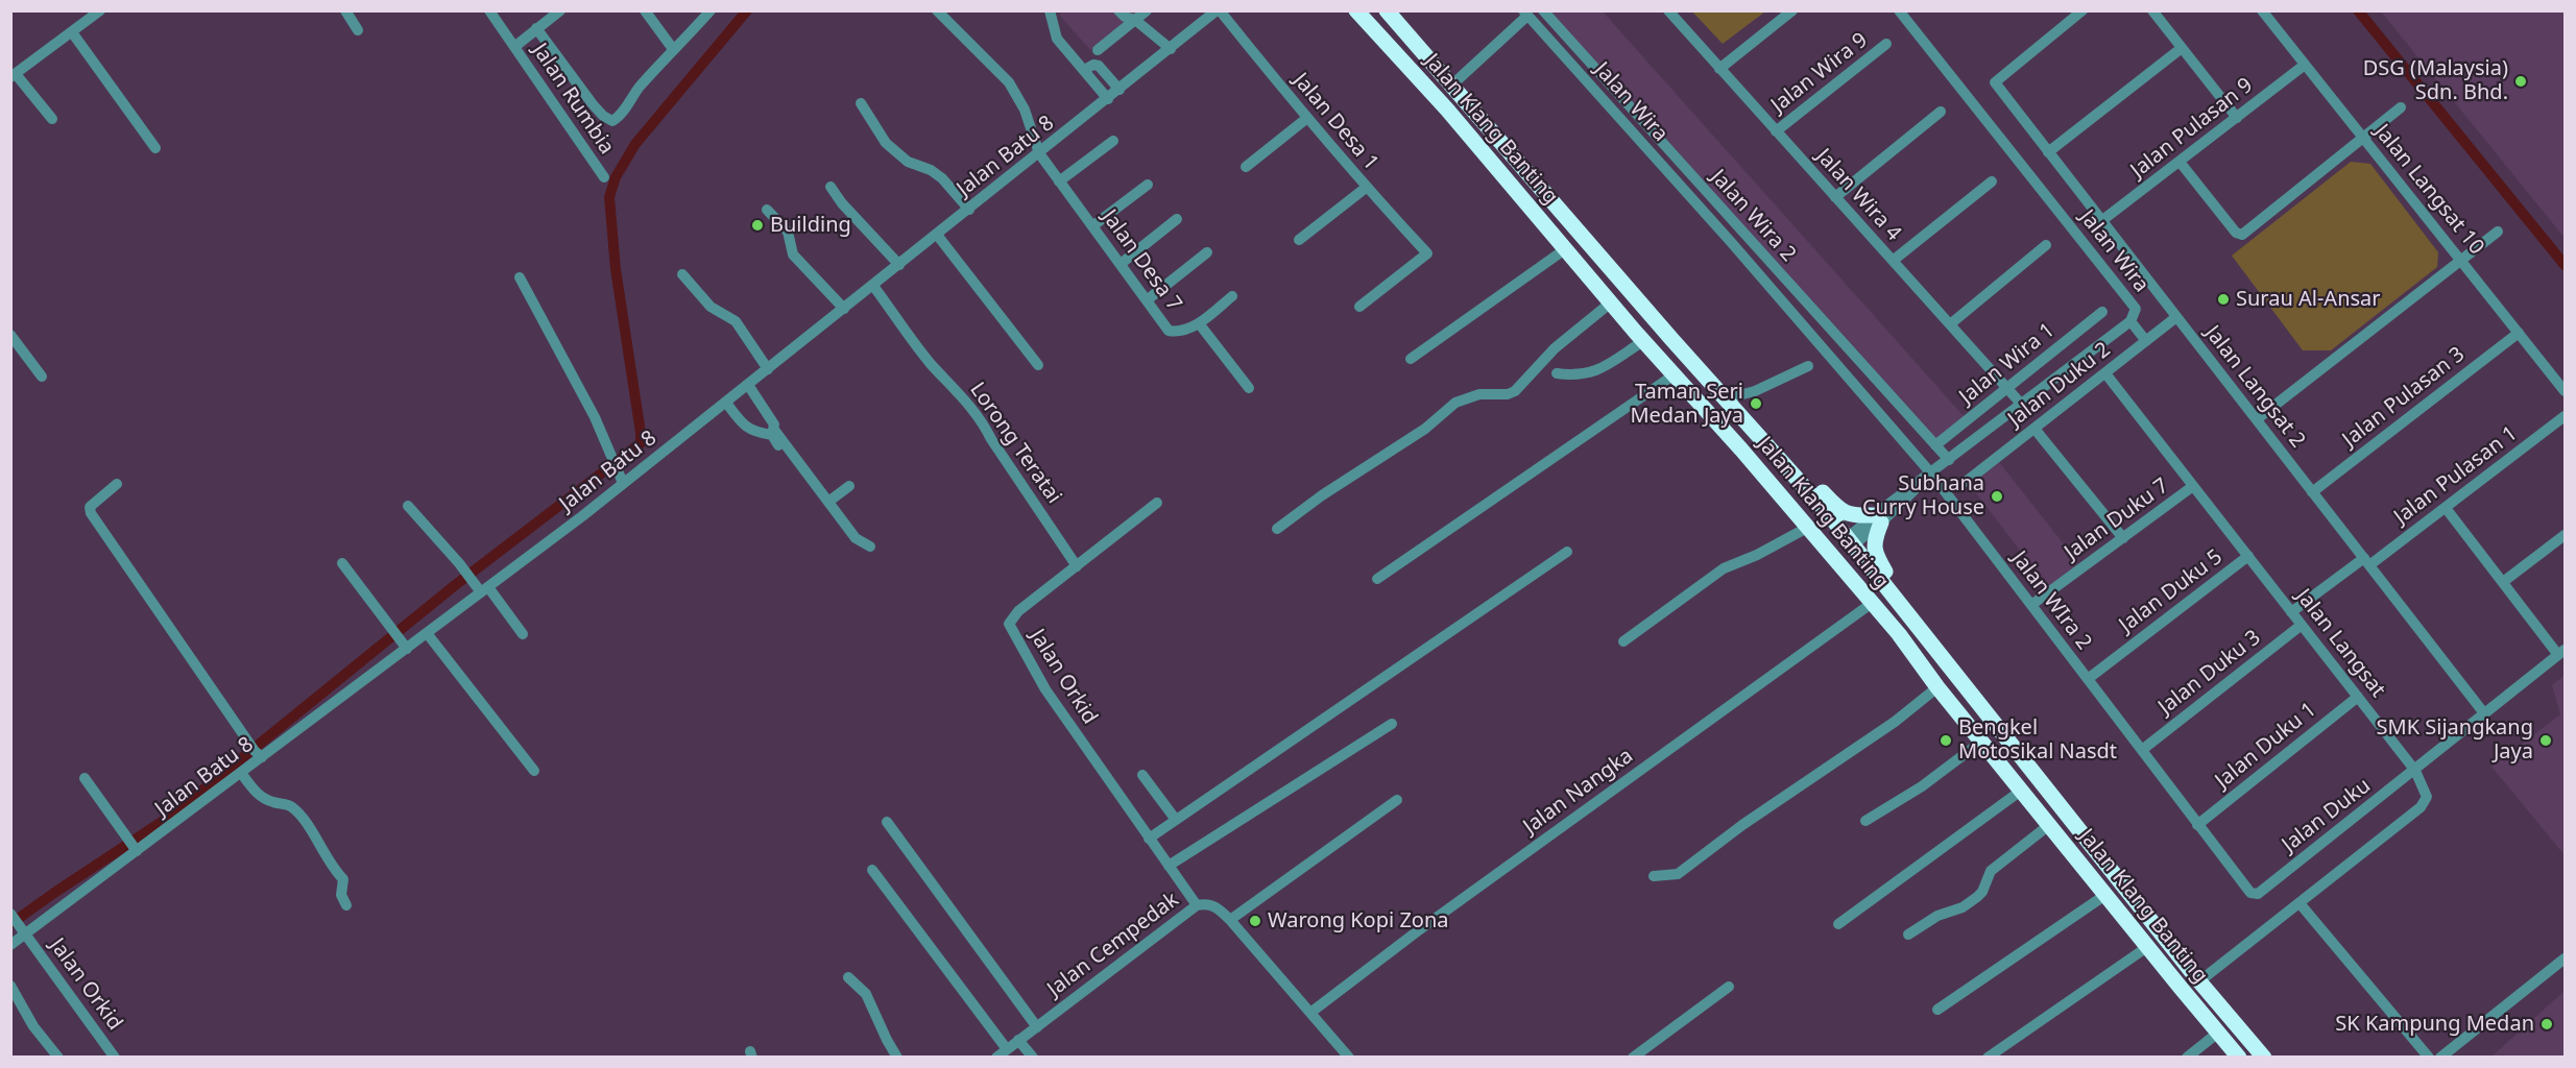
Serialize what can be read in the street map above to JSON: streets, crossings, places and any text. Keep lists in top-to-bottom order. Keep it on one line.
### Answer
{"streets":{"highway":["Jalan Klang Banting"],"street":["Jalan Wira 9","Jalan Rumbia","Jalan Wira","Jalan Desa 1","Jalan Pulasan 9","Jalan Batu 8","Jalan Langsat 10","Jalan Wira 4","Jalan Wira 2","Jalan Desa 7","Jalan Wira 1","Jalan Duku 2","Jalan Langsat 2","Jalan Pulasan 3","Lorong Teratai","Jalan Pulasan 1","Jalan Duku 7","Jalan Duku 5","Jalan WIra 2","Jalan Langsat","Jalan Duku 3","Jalan Orkid","Jalan Duku 1","Jalan Nangka","Jalan Duku","Jalan Cempedak"]},"crossings":[["Jalan Wira 9","Jalan Wira 4"],["Jalan Wira","Jalan Klang Banting"],["Jalan Wira","Jalan Wira 4"],["Jalan Wira","Jalan Wira 2"],["Jalan Wira","Jalan WIra 2"],["Jalan Desa 1","Jalan Batu 8"],["Jalan Pulasan 9","Jalan Langsat 10"],["Jalan Pulasan 9","Jalan Langsat 2"],["Jalan Klang Banting","Jalan Langsat"],["Jalan Klang Banting","Jalan Nangka"],["Jalan Batu 8","Jalan Desa 7"],["Jalan Batu 8","Lorong Teratai"],["Jalan Batu 8","Jalan Orkid"],["Jalan Langsat 10","Jalan Pulasan 3"],["Jalan Wira 4","Jalan Wira 1"],["Jalan Wira 2","Jalan Wira 1"],["Jalan Duku 2","Jalan Langsat 2"],["Jalan Duku 2","Jalan Langsat"],["Jalan Langsat 2","Jalan Pulasan 3"],["Jalan Langsat 2","Jalan Pulasan 1"],["Jalan Langsat 2","Jalan Duku"],["Lorong Teratai","Jalan Orkid"],["Jalan Pulasan 1","Jalan Langsat"],["Jalan Duku 7","Jalan WIra 2"],["Jalan Duku 7","Jalan Langsat"],["Jalan Duku 5","Jalan WIra 2"],["Jalan Duku 5","Jalan Langsat"],["Jalan WIra 2","Jalan Duku 3"],["Jalan Langsat","Jalan Duku 3"],["Jalan Langsat","Jalan Duku 1"],["Jalan Langsat","Jalan Duku"],["Jalan Orkid","Jalan Cempedak"],["Jalan Duku 1","Jalan Duku"],["Jalan Nangka","Jalan Cempedak"]],"places":["DSG (Malaysia) Sdn. Bhd.","Building","Surau Al-Ansar","Taman Seri Medan Jaya","Subhana Curry House","Bengkel Motosikal Nasdt","SMK Sijangkang Jaya","Warong Kopi Zona","SK Kampung Medan"]}
